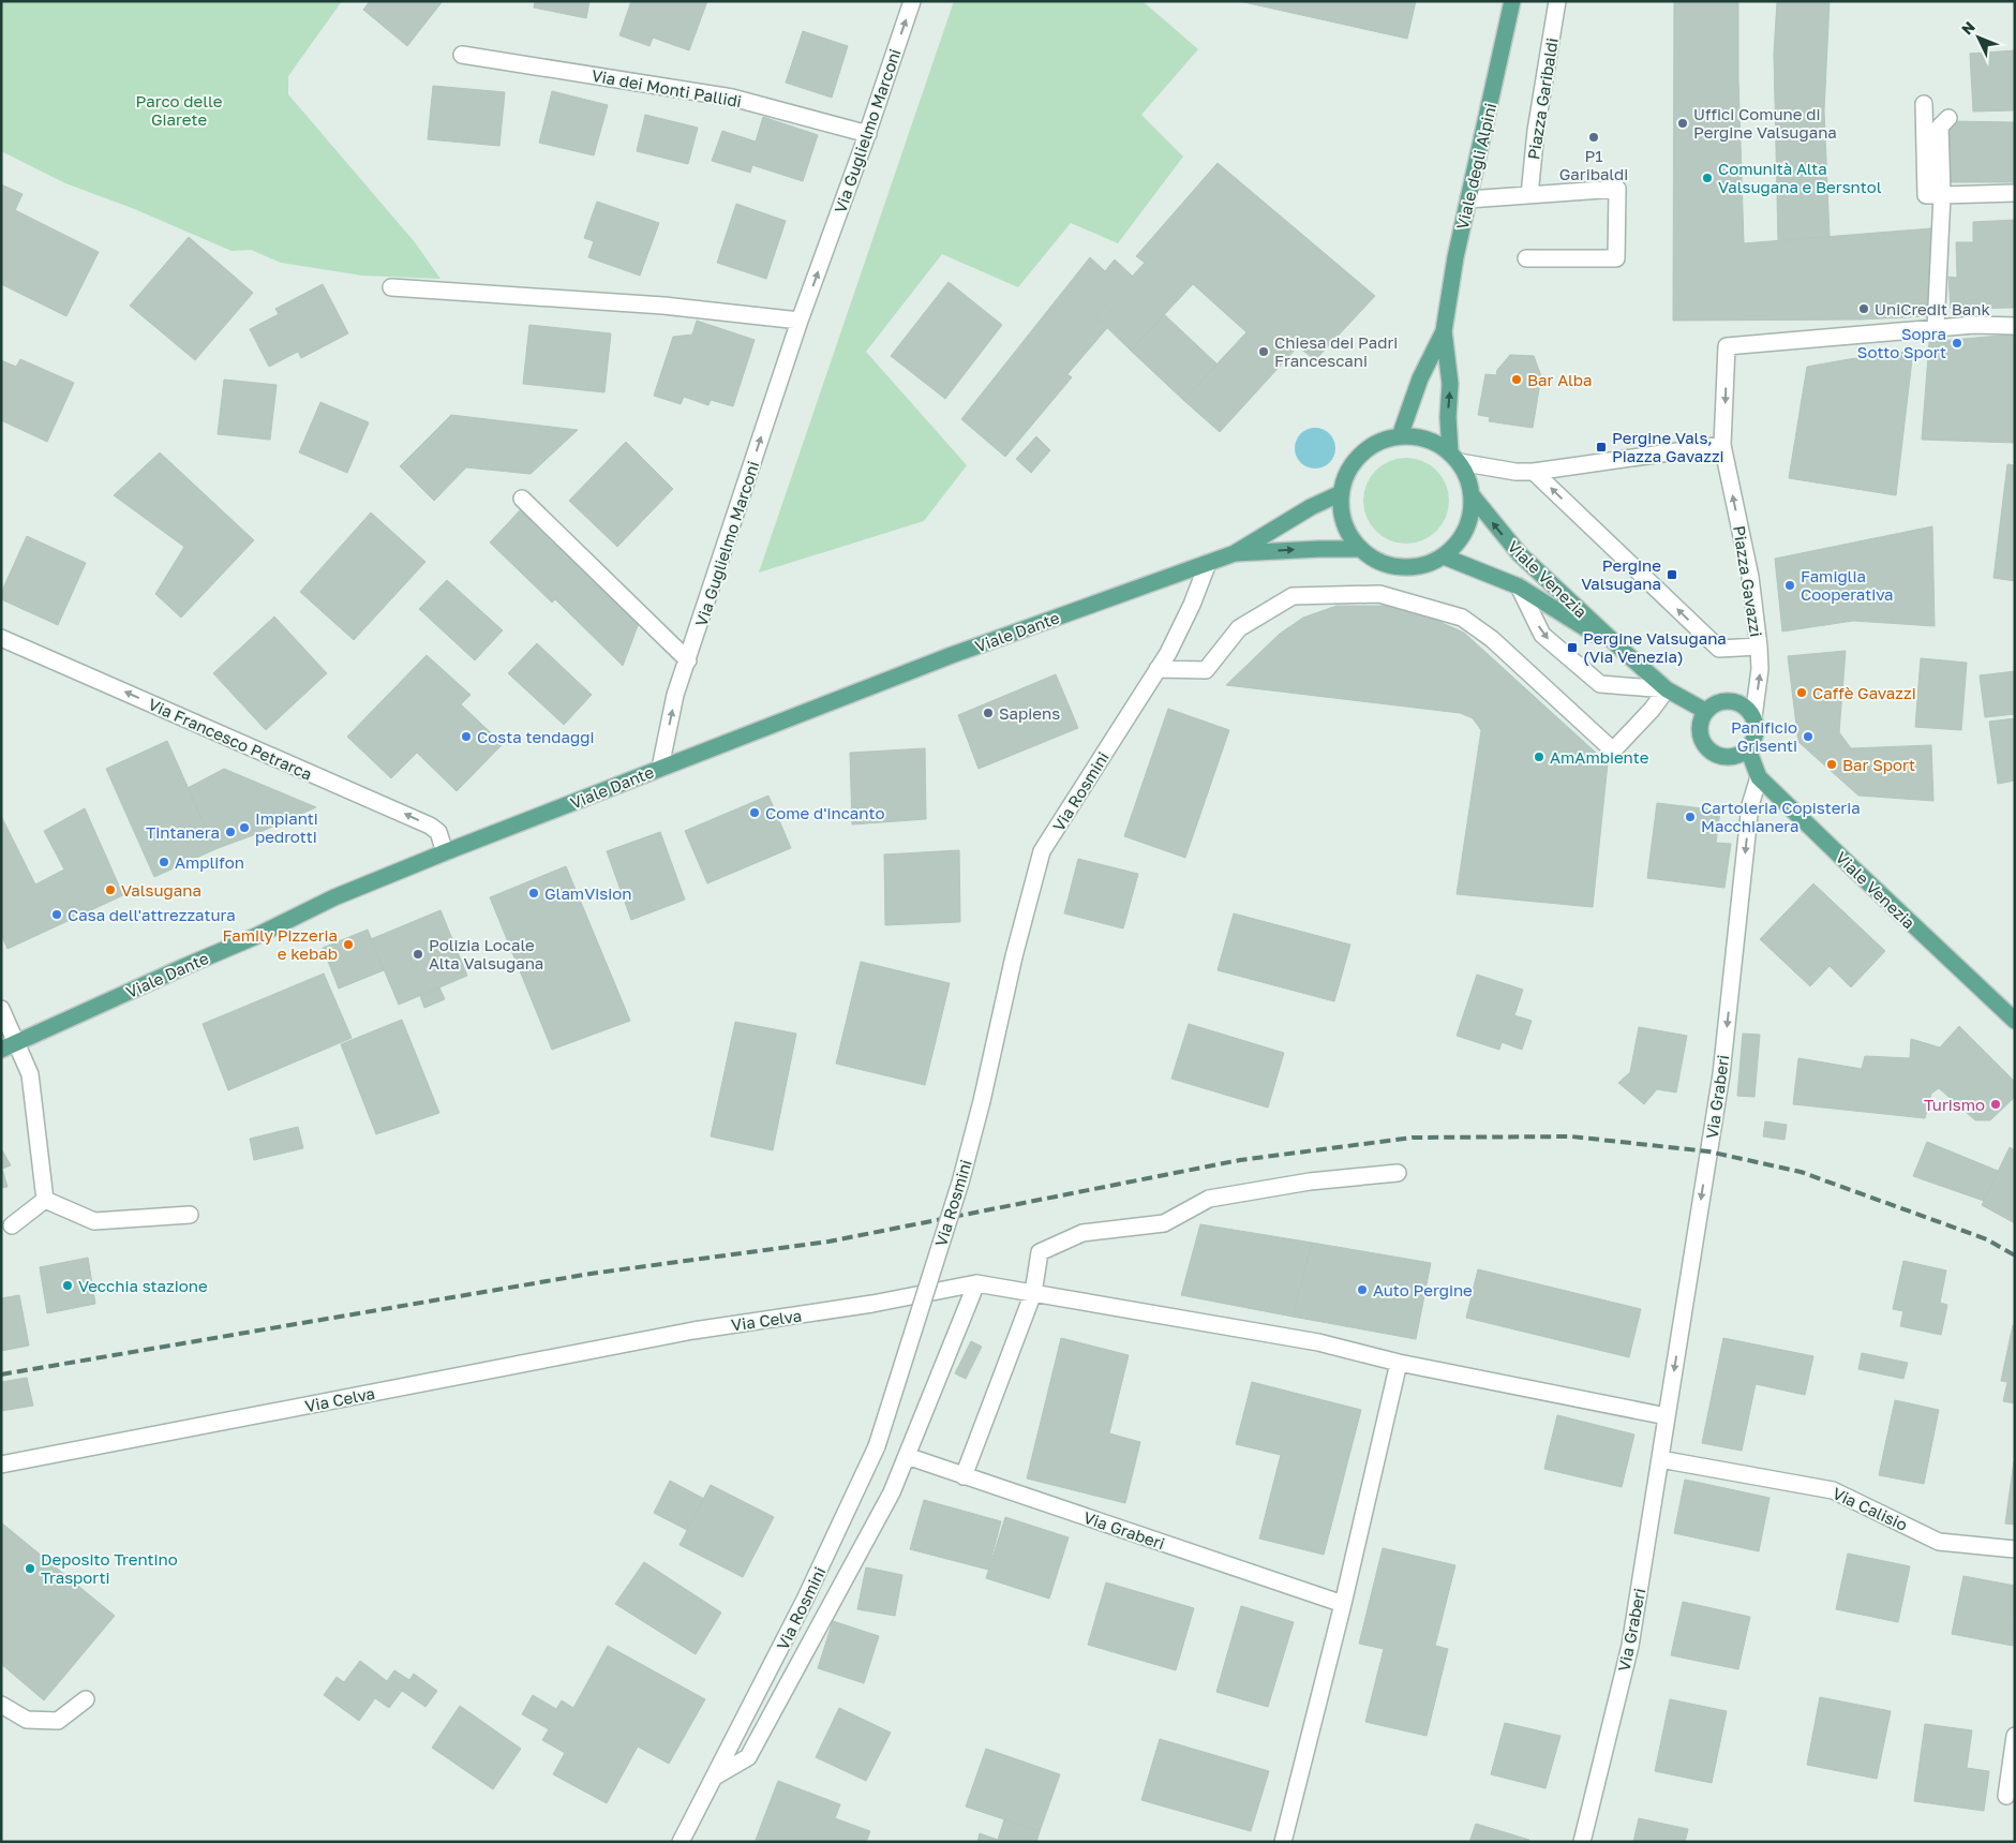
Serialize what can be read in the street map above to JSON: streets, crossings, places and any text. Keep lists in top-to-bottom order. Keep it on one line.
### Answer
{"streets":{"main road":["Viale degli Alpini","Viale Venezia","Viale Dante"],"street":["Via dei Monti Pallidi","Piazza Garibaldi","Via Guglielmo Marconi","Piazza Gavazzi","Via Francesco Petrarca","Via Rosmini","Via Graberi","Via Celva","Via Calisio"]},"crossings":[["Via dei Monti Pallidi","Via Guglielmo Marconi"],["Via Guglielmo Marconi","Viale Dante"],["Viale Venezia","Piazza Gavazzi"],["Viale Venezia","Viale Dante"],["Viale Venezia","Via Graberi"],["Viale Dante","Via Francesco Petrarca"],["Viale Dante","Via Rosmini"],["Via Graberi","Via Calisio"]],"one_way":["Via Guglielmo Marconi","Via Francesco Petrarca","Via Graberi"],"parks":["Parco delle Giarete"],"places":{"other":["Uffici Comune di Pergine Valsugana","P1 Garibaldi","Comunità Alta Valsugana e Bersntol","UniCredit Bank","Sopra Sotto Sport","Chiesa dei Padri Francescani","Bar Alba","Famiglia Cooperativa","Caffè Gavazzi","Sapiens","Costa tendaggi","Panificio Grisenti","AmAmbiente","Bar Sport","Come d'incanto","Cartoleria Copisteria Macchianera","Impianti pedrotti","Tintanera","Amplifon","Valsugana","GlamVision","Casa dell'attrezzatura","Family Pizzeria e kebab","Polizia Locale Alta Valsugana","Turismo","Vecchia stazione","Auto Pergine","Deposito Trentino Trasporti"],"transit":["Pergine Vals, Piazza Gavazzi","Pergine Valsugana","Pergine Valsugana (Via Venezia)"]},"north":"top left"}
